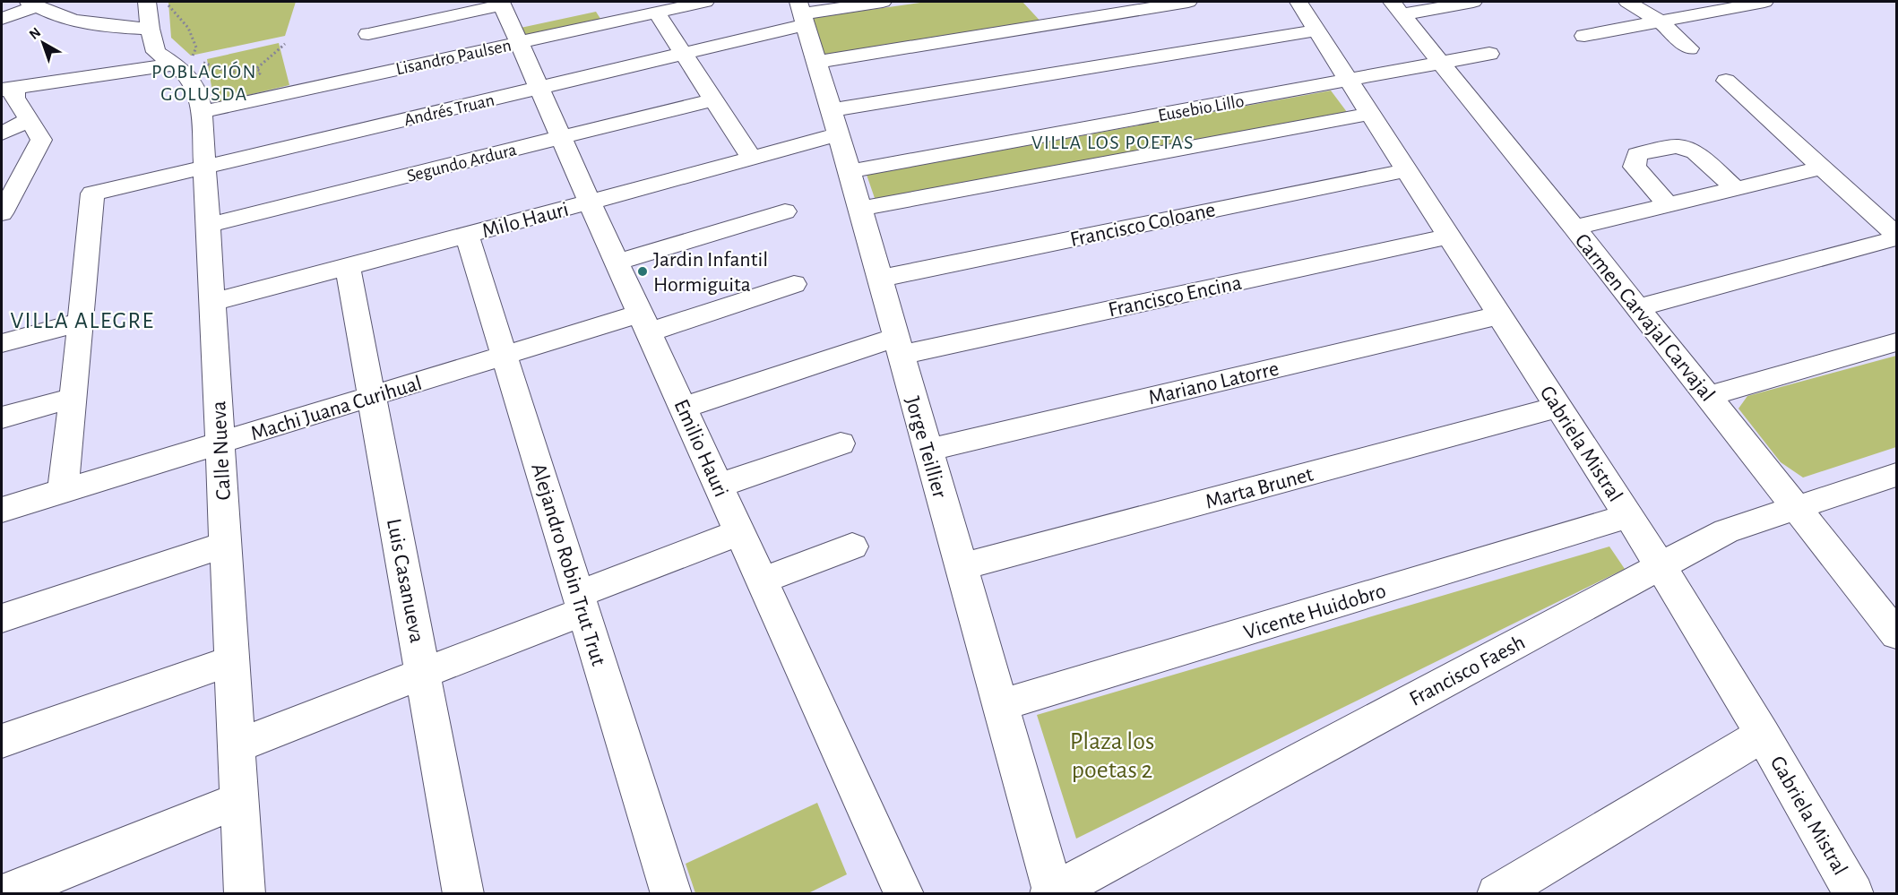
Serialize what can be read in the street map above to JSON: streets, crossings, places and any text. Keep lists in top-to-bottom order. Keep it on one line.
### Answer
{"streets":{"street":["Lisandro Paulsen","Eusebio Lillo","Andrés Truan","Segundo Ardura","Milo Hauri","Francisco Coloane","Francisco Encina","Carmen Carvajal Carvajal","Mariano Latorre","Machi Juana Curihual","Gabriela Mistral","Jorge Teillier","Emilio Hauri","Calle Nueva","Marta Brunet","Alejandro Robin Trut Trut","Luis Casanueva","Vicente Huidobro","Francisco Faesh"]},"crossings":[["Lisandro Paulsen","Emilio Hauri"],["Lisandro Paulsen","Calle Nueva"],["Eusebio Lillo","Carmen Carvajal Carvajal"],["Eusebio Lillo","Gabriela Mistral"],["Eusebio Lillo","Jorge Teillier"],["Andrés Truan","Jorge Teillier"],["Andrés Truan","Emilio Hauri"],["Andrés Truan","Calle Nueva"],["Segundo Ardura","Emilio Hauri"],["Segundo Ardura","Calle Nueva"],["Milo Hauri","Gabriela Mistral"],["Milo Hauri","Jorge Teillier"],["Milo Hauri","Emilio Hauri"],["Milo Hauri","Calle Nueva"],["Milo Hauri","Alejandro Robin Trut Trut"],["Milo Hauri","Luis Casanueva"],["Francisco Coloane","Gabriela Mistral"],["Francisco Coloane","Jorge Teillier"],["Francisco Encina","Gabriela Mistral"],["Francisco Encina","Jorge Teillier"],["Francisco Encina","Emilio Hauri"],["Carmen Carvajal Carvajal","Francisco Faesh"],["Mariano Latorre","Gabriela Mistral"],["Mariano Latorre","Jorge Teillier"],["Machi Juana Curihual","Emilio Hauri"],["Machi Juana Curihual","Calle Nueva"],["Machi Juana Curihual","Alejandro Robin Trut Trut"],["Machi Juana Curihual","Luis Casanueva"],["Gabriela Mistral","Marta Brunet"],["Gabriela Mistral","Vicente Huidobro"],["Gabriela Mistral","Francisco Faesh"],["Jorge Teillier","Marta Brunet"],["Jorge Teillier","Vicente Huidobro"],["Jorge Teillier","Francisco Faesh"]],"districts":["POBLACIÓN GOLUSDA","VILLA LOS POETAS","VILLA ALEGRE"],"parks":["Plaza los poetas 2"],"places":["Jardin Infantil Hormiguita"],"north":"top left"}
